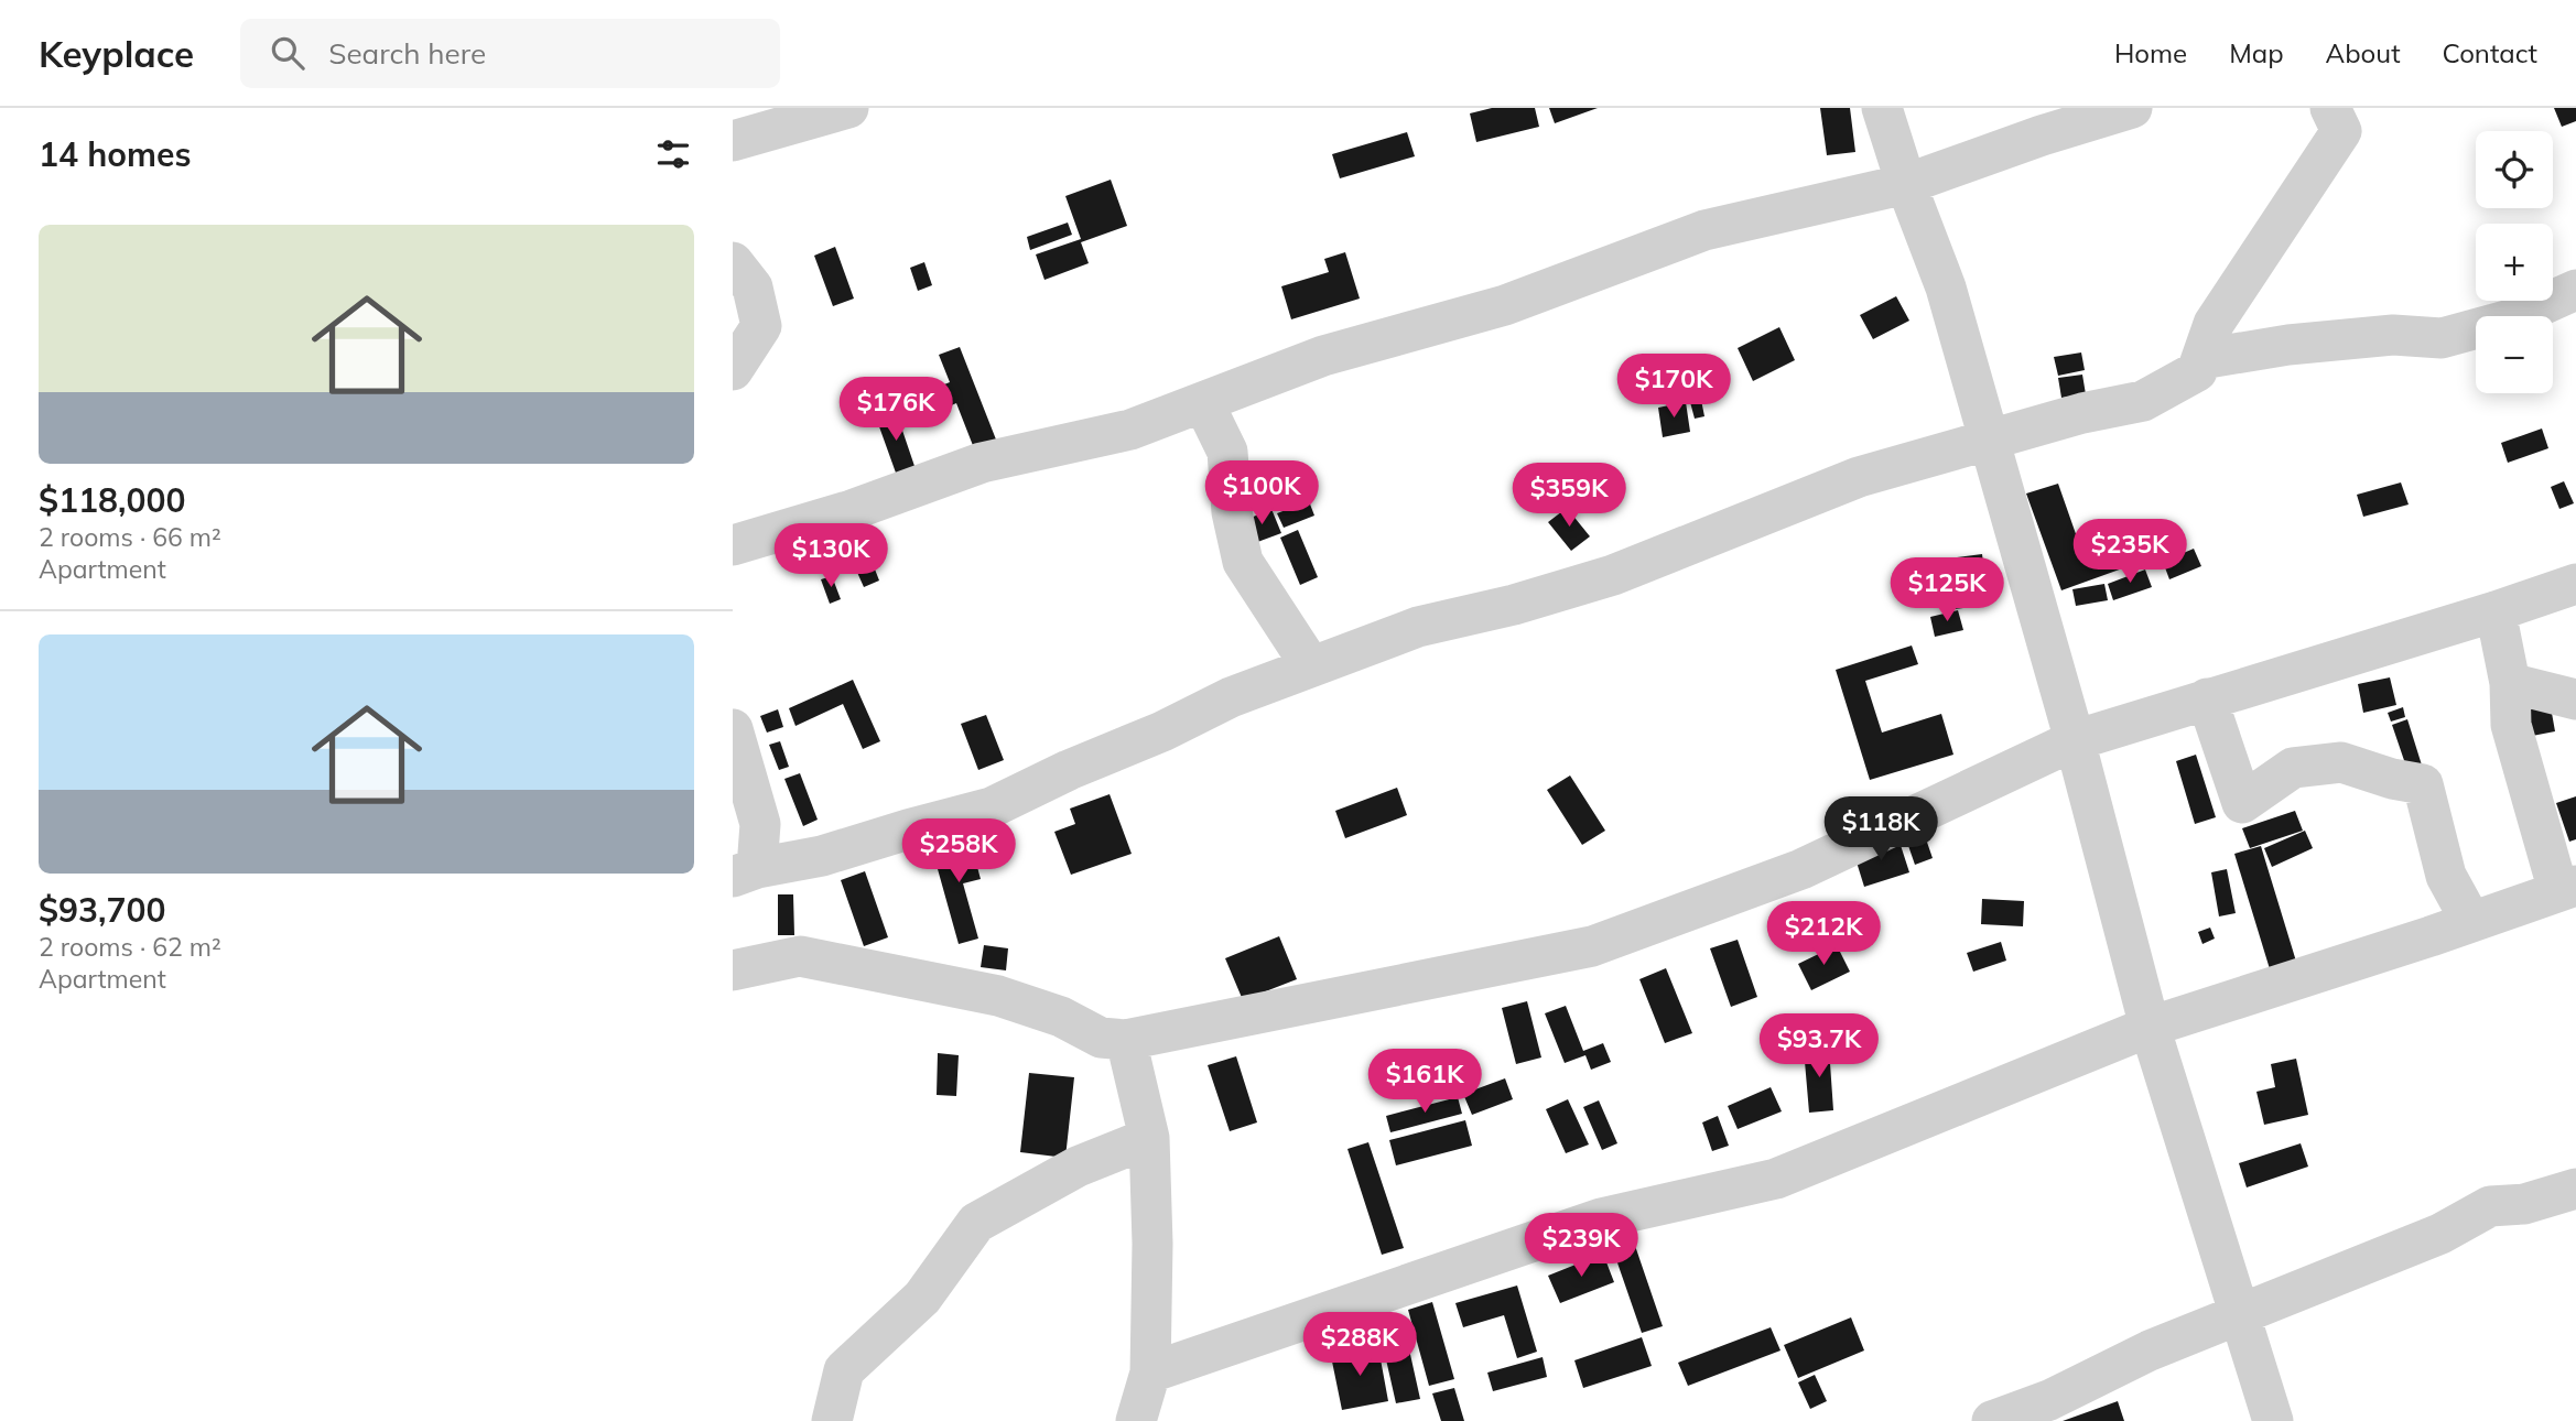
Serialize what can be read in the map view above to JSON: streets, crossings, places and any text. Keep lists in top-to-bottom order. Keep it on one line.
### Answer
{"page":{"header":"Keyplace","search":"Search here","nav":["Home","Map","About","Contact"],"heading":"14 homes","map_buttons":["+","−"],"list":[{"name":"$118,000","note":"2 rooms · 66 m² · Apartment"},{"name":"$93,700","note":"2 rooms · 62 m² · Apartment"}],"price":["$170K","$176K","$100K","$359K","$235K","$130K","$125K","$118K","$258K","$212K","$93.7K","$161K","$239K","$288K"]}}
